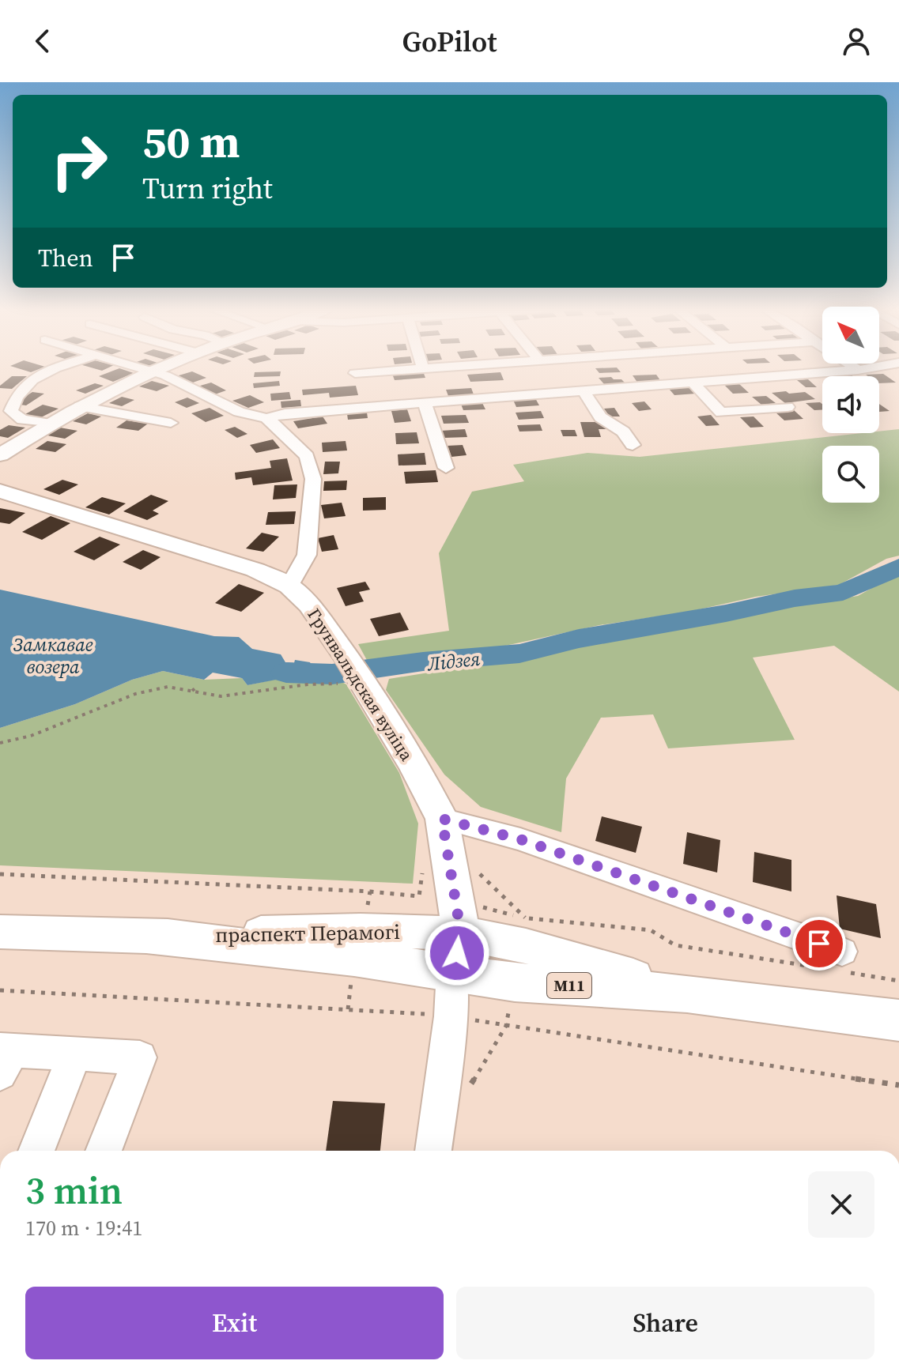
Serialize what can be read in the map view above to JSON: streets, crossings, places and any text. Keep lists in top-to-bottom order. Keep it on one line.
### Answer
{"streets":{"main road":["Грунвальдская вуліца","праспект Перамогі","М11"]},"crossings":[["Грунвальдская вуліца","праспект Перамогі"]],"water":["Замкавае возера","Лідзея"],"north":"top left","page":{"header":"GoPilot","turn":["50 m","Turn right"],"then":"Then","heading":["3 min","170 m · 19:41"],"buttons":["Exit","Share"]}}
